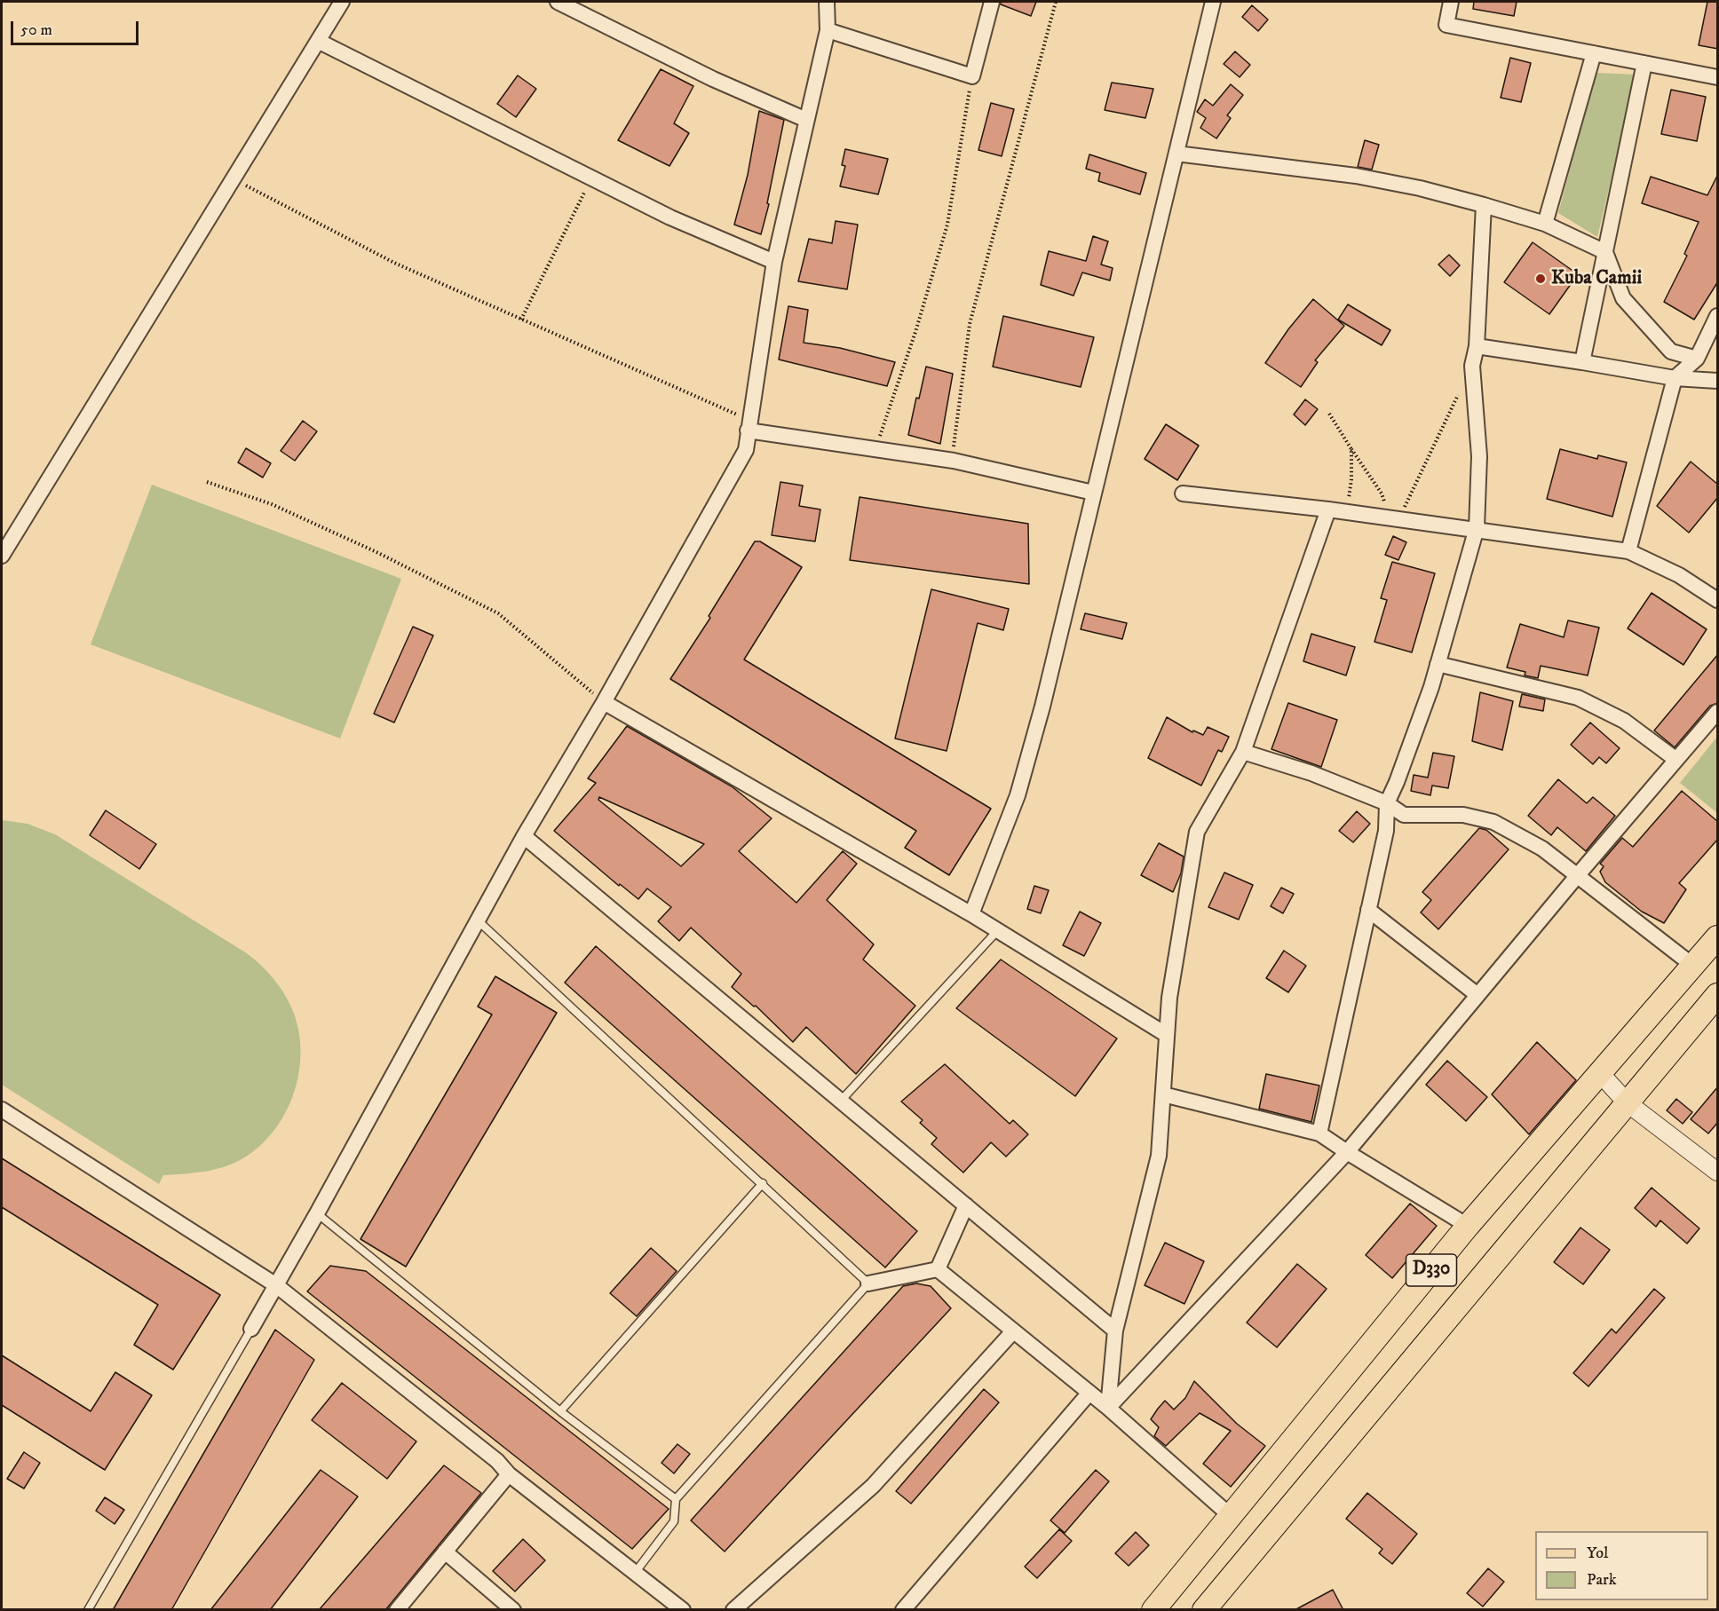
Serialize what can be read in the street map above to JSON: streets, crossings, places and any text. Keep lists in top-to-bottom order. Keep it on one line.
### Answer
{"streets":{"main road":["D330"]},"places":["Kuba Camii"],"legend":["Yol","Park"],"scale_bar":"50 m"}
